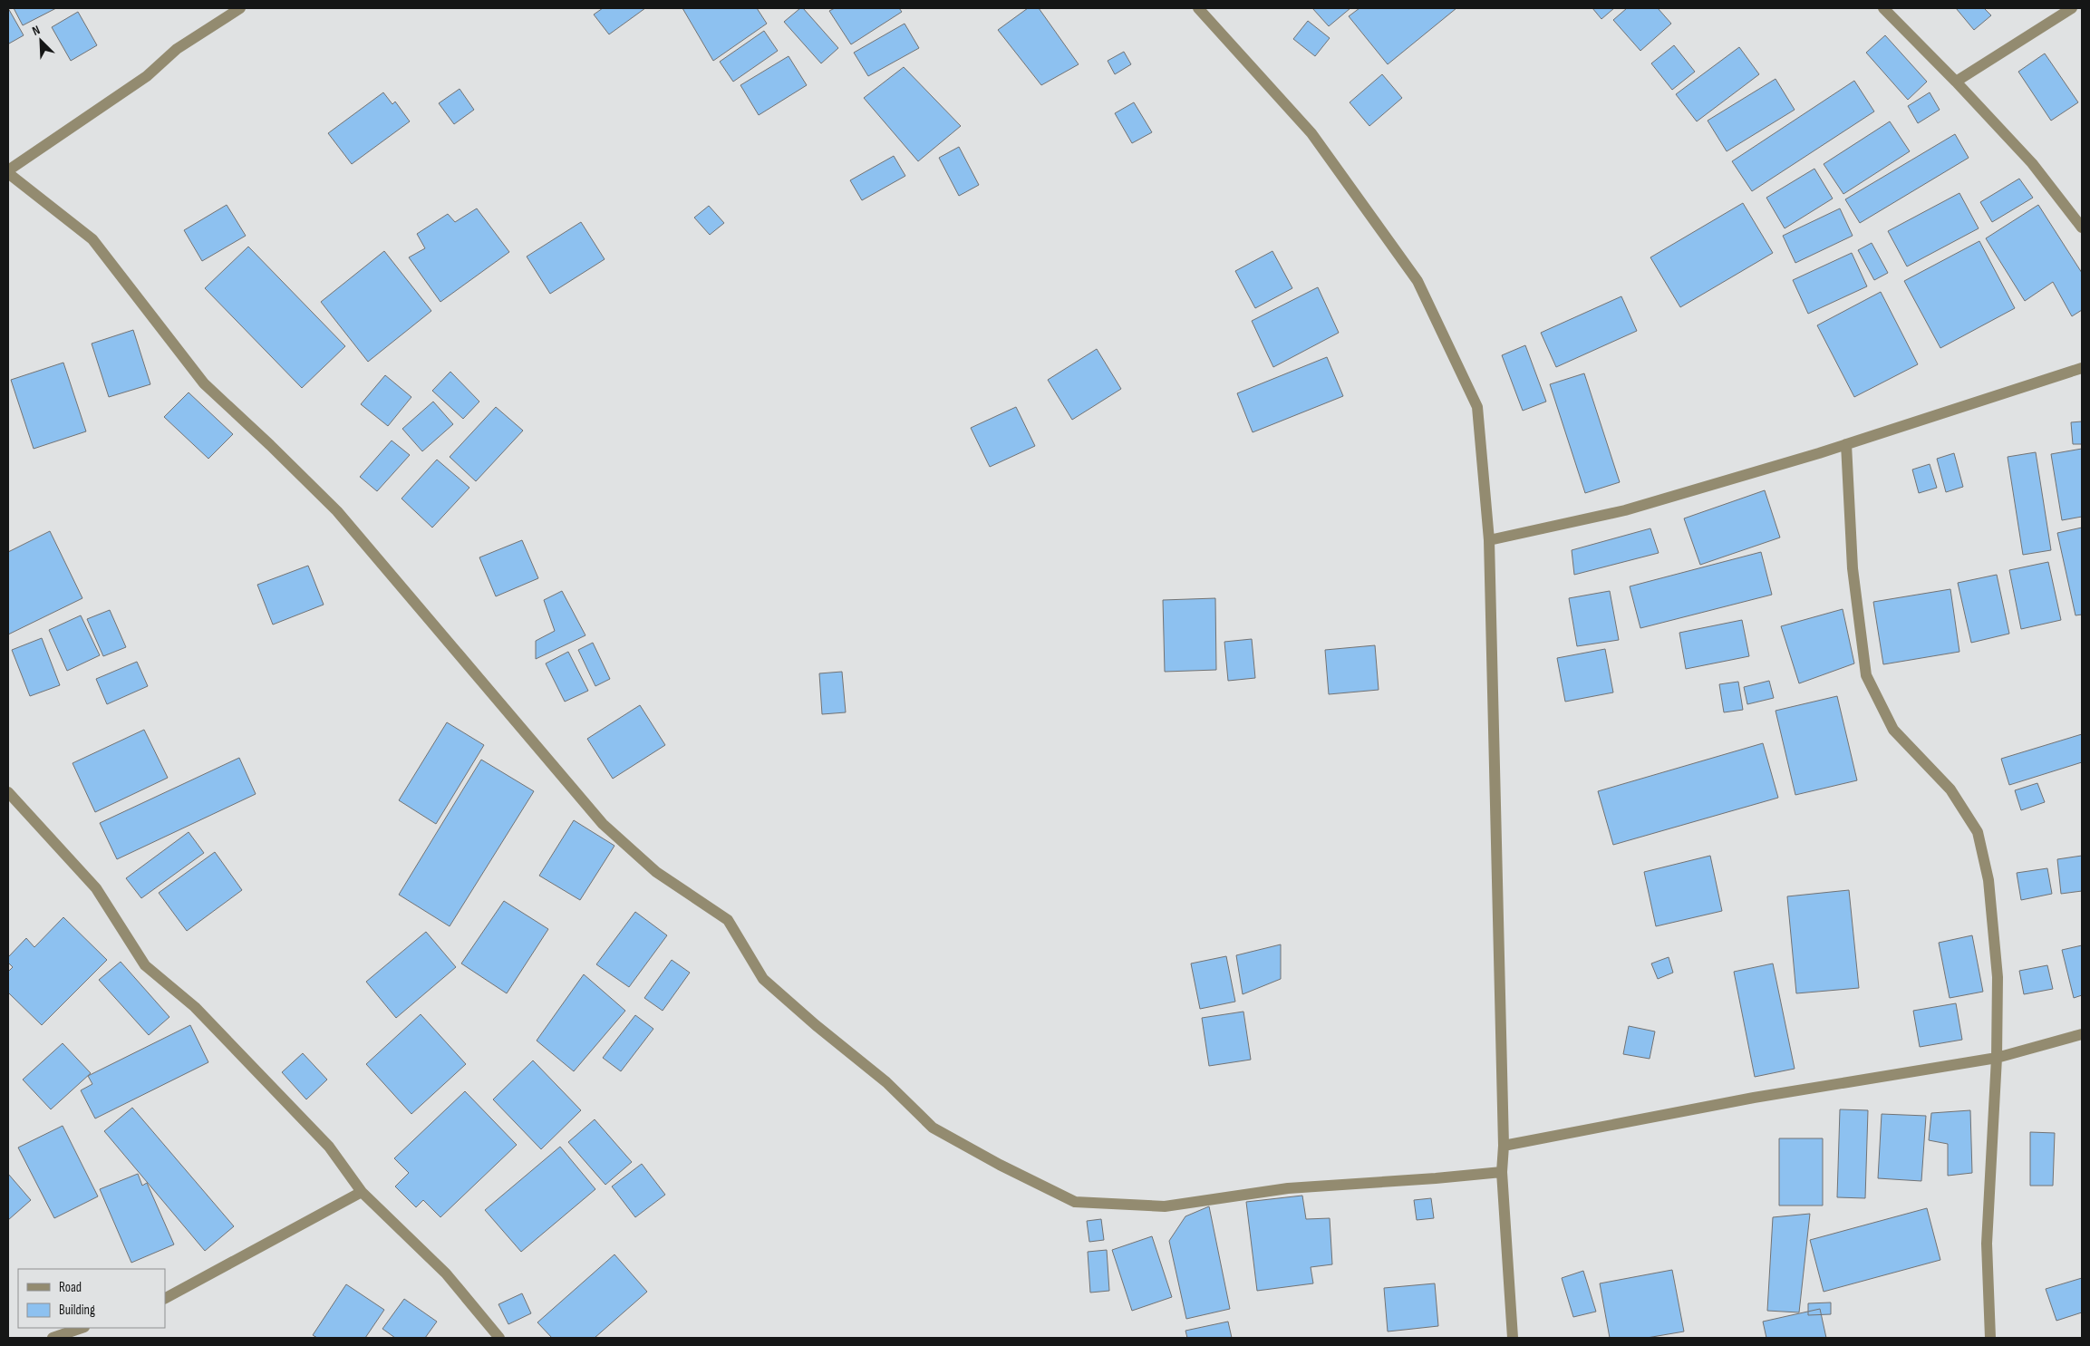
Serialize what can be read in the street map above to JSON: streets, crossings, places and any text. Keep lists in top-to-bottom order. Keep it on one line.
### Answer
{"legend":["Road","Building"],"north":"top left"}
